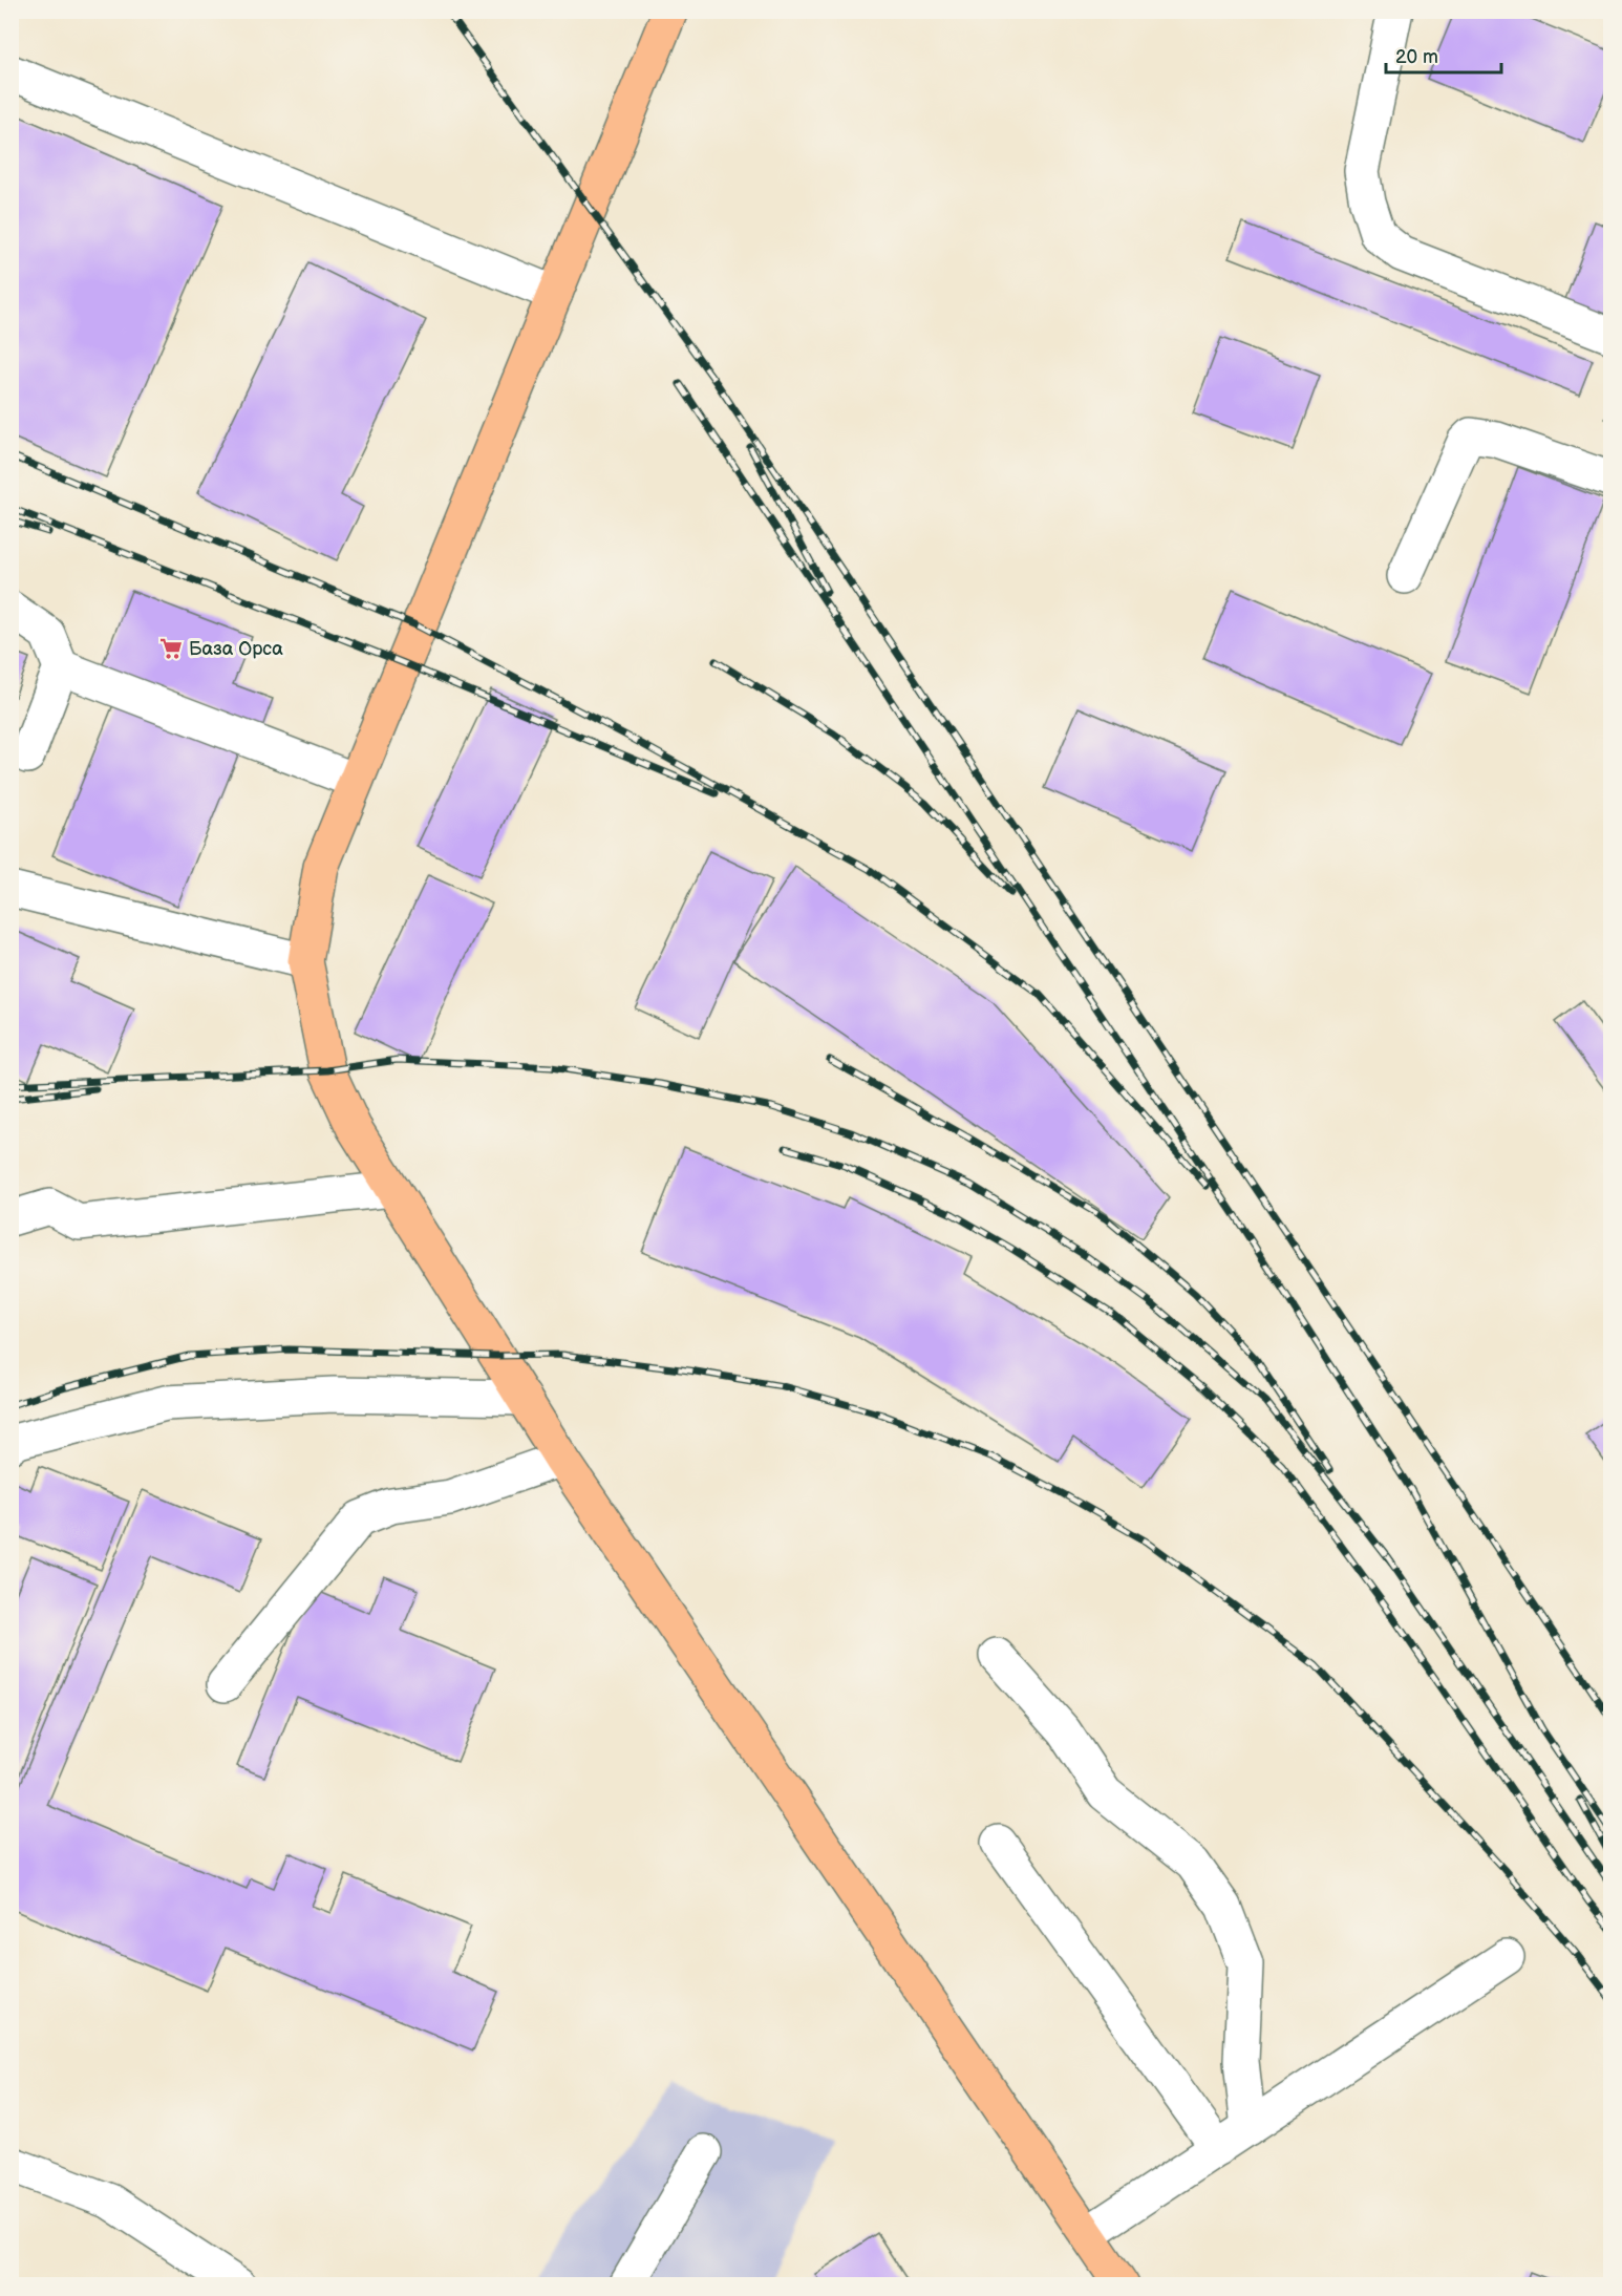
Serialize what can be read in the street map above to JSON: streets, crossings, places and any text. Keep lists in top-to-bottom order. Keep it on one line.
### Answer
{"places":{"supermarket":["База Орса"]},"scale_bar":"20 m"}
